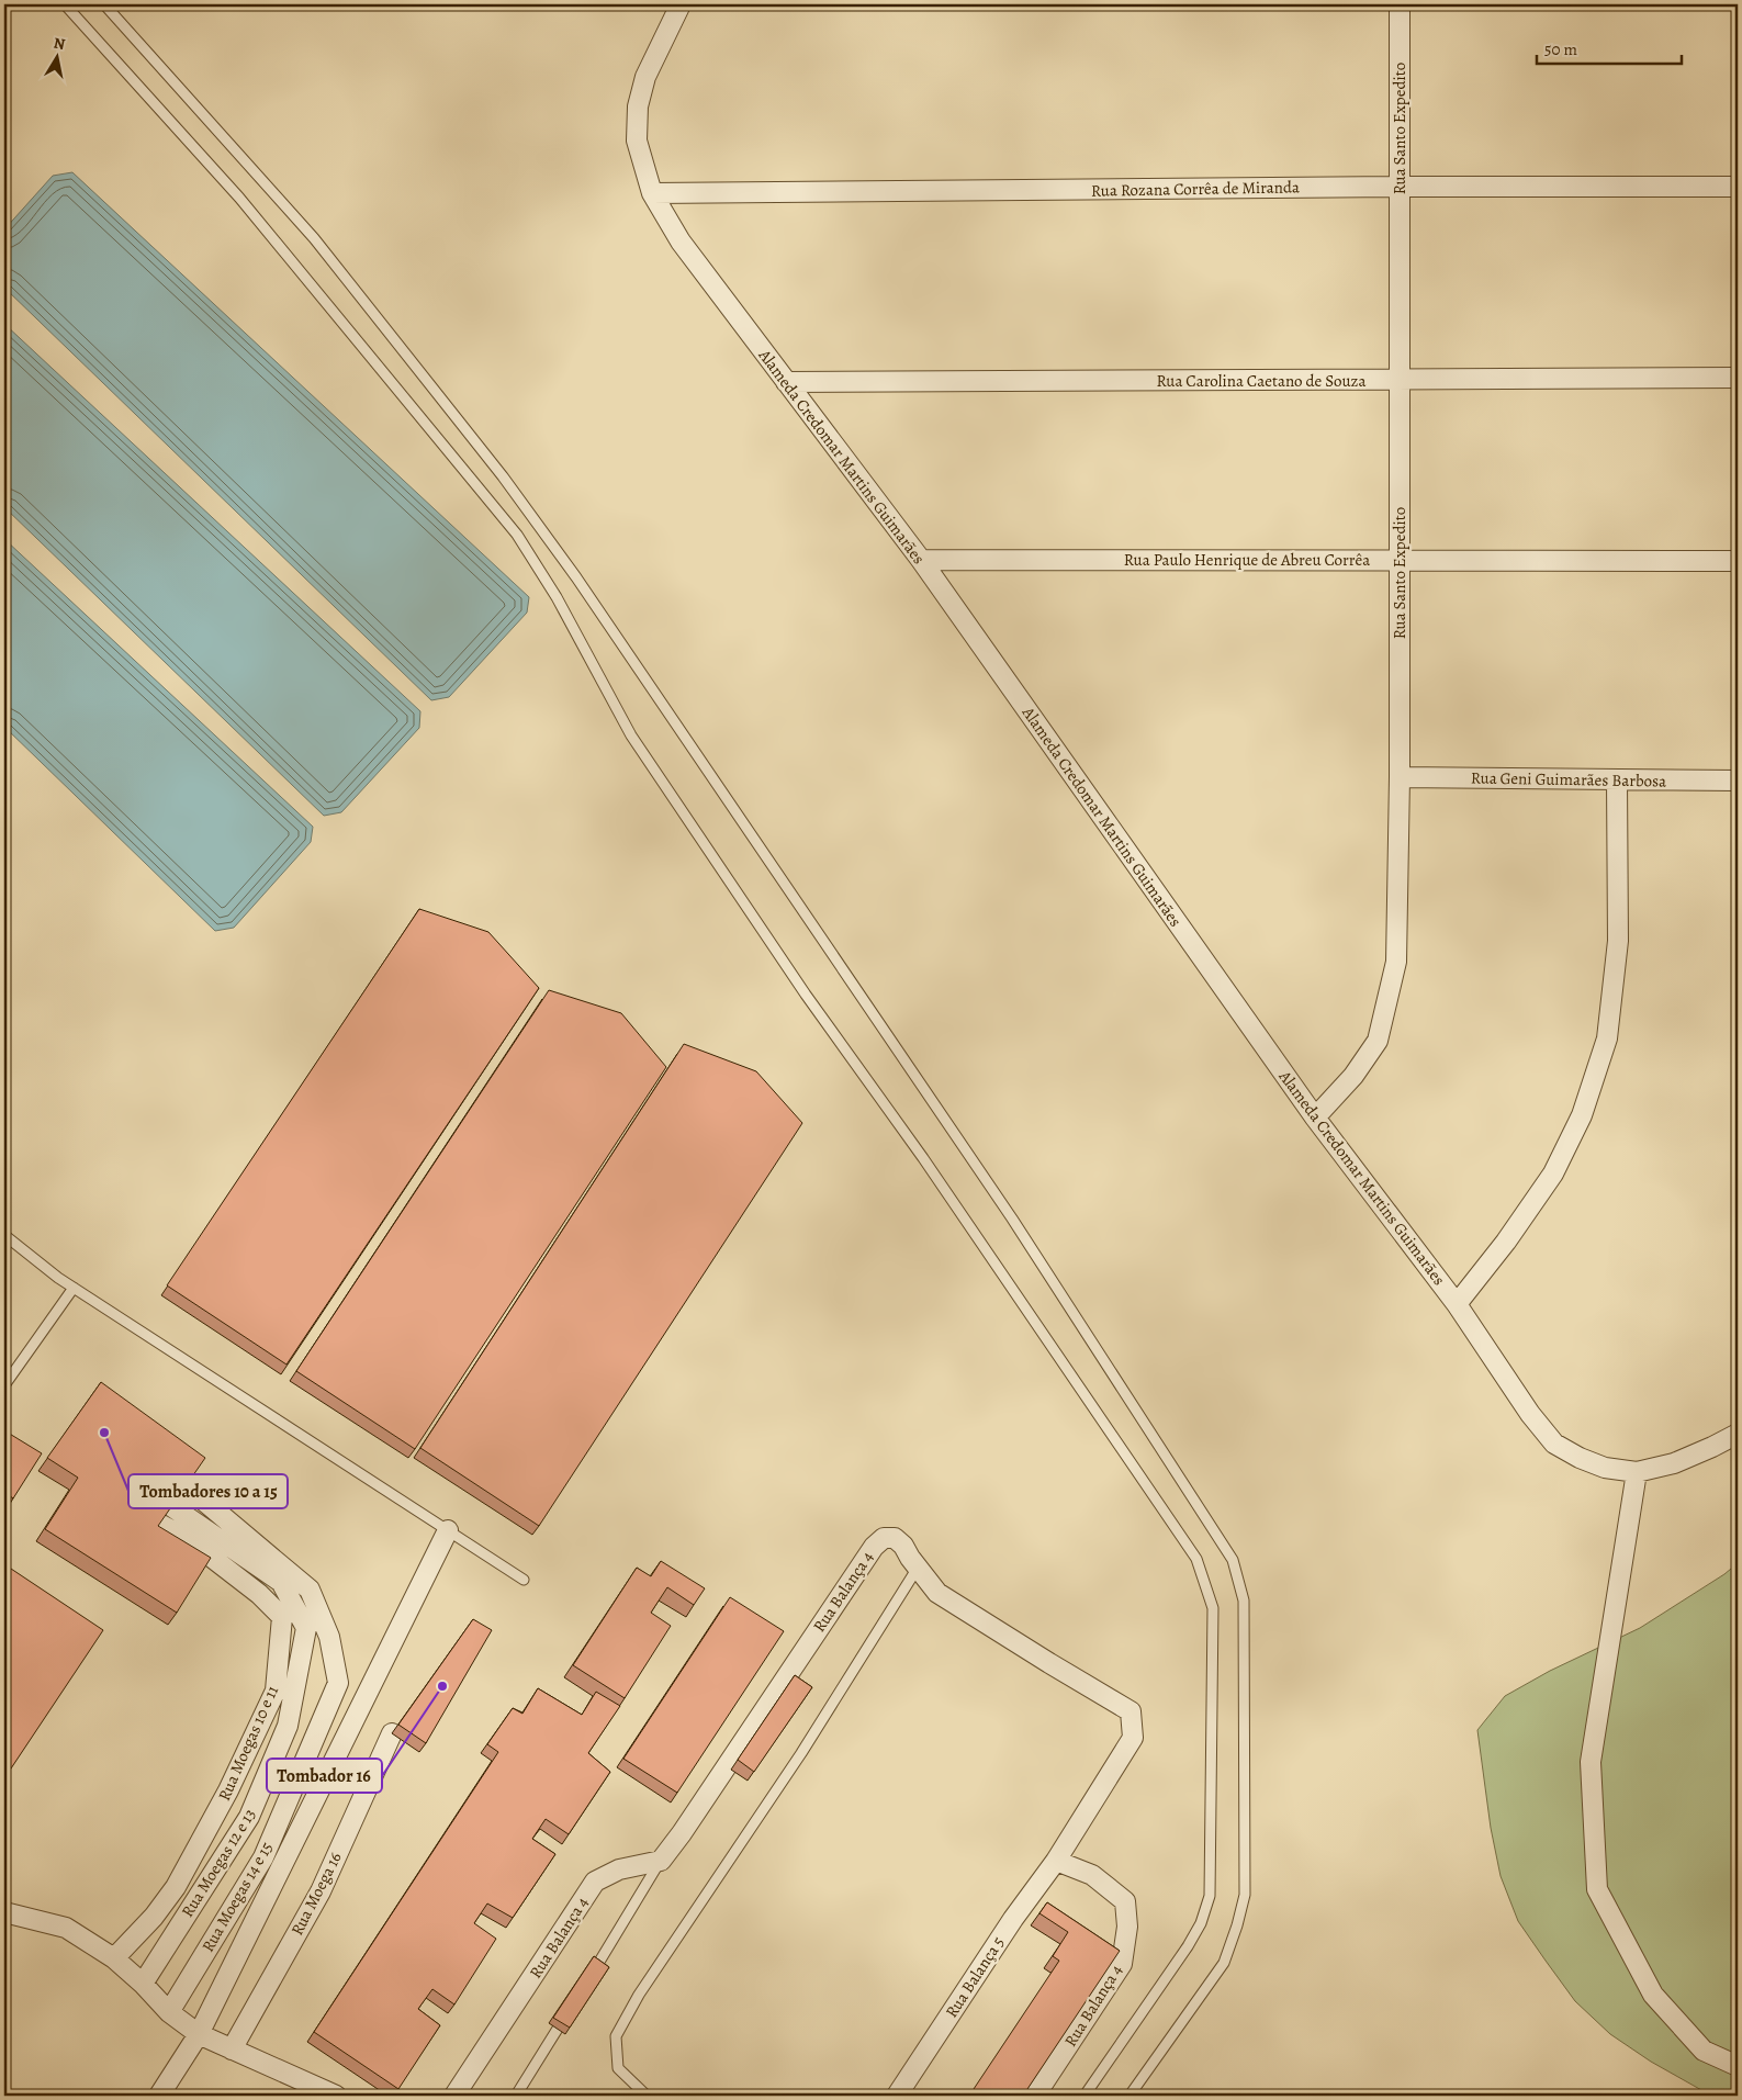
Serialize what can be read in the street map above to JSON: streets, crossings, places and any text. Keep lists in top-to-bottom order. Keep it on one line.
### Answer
{"streets":{"street":["Rua Santo Expedito","Rua Rozana Corrêa de Miranda","Rua Carolina Caetano de Souza","Alameda Credomar Martins Guimarães","Rua Paulo Henrique de Abreu Corrêa","Rua Geni Guimarães Barbosa","Rua Balança 4","Rua Moegas 10 e 11","Rua Moegas 12 e 13","Rua Moega 16","Rua Moegas 14 e 15","Rua Balança 5"]},"crossings":[["Rua Santo Expedito","Rua Rozana Corrêa de Miranda"],["Rua Santo Expedito","Rua Carolina Caetano de Souza"],["Rua Santo Expedito","Alameda Credomar Martins Guimarães"],["Rua Santo Expedito","Rua Paulo Henrique de Abreu Corrêa"],["Rua Santo Expedito","Rua Geni Guimarães Barbosa"],["Rua Rozana Corrêa de Miranda","Alameda Credomar Martins Guimarães"],["Rua Carolina Caetano de Souza","Alameda Credomar Martins Guimarães"],["Alameda Credomar Martins Guimarães","Rua Paulo Henrique de Abreu Corrêa"],["Rua Balança 4","Rua Balança 5"]],"places":["Tombadores 10 a 15","Tombador 16"],"scale_bar":"50 m","north":"top"}
